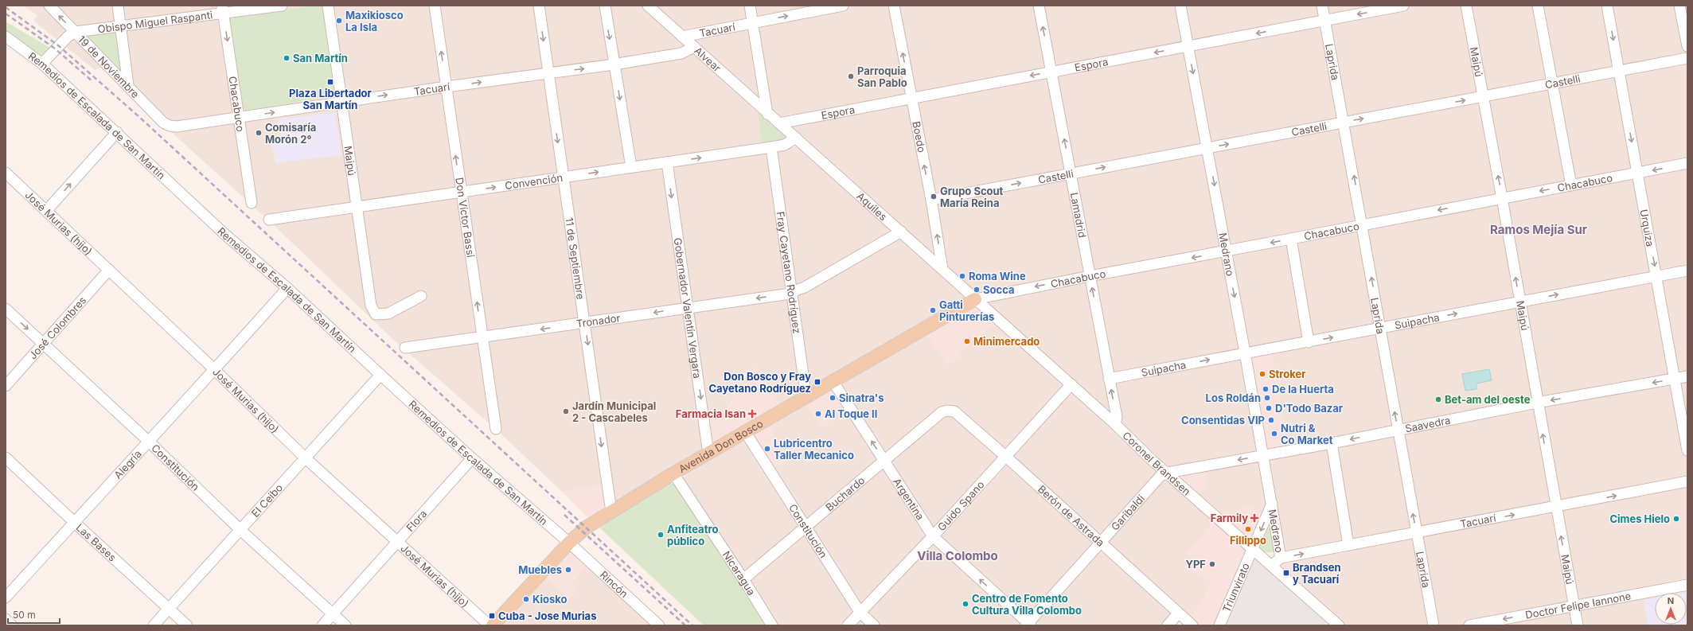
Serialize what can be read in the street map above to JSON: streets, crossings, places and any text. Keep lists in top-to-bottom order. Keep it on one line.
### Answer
{"streets":{"main road":["Avenida Don Bosco"],"street":["Obispo Miguel Raspanti","Tacuarí","Alvear","Laprida","Maipú","Espora","19 de Noviembre","Castelli","Chacabuco","Remedios de Escalada de San Martín","Boedo","Convención","Aquiles","Lamadrid","Don Víctor Bassi","José Murias (hijo)","Urquiza","Medrano","11 de Septiembre","Fray Cayetano Rodríguez","Gobernador Valentín Vergara","Tronador","Suipacha","José Colombres","Saavedra","Coronel Brandsen","Alegría","Constitución","Buchardo","Argentina","El Ceibo","Guido Spano","Garibaldi","Berón de Astrada","Flora","Las Bases","Nicaragua","Rincón","Triunvirato","Doctor Felipe Iannone"]},"crossings":[["Obispo Miguel Raspanti","19 de Noviembre"],["Obispo Miguel Raspanti","Chacabuco"],["Tacuarí","Alvear"],["Tacuarí","Laprida"],["Tacuarí","Maipú"],["Tacuarí","19 de Noviembre"],["Tacuarí","Chacabuco"],["Tacuarí","Don Víctor Bassi"],["Tacuarí","Medrano"],["Tacuarí","11 de Septiembre"],["Tacuarí","Coronel Brandsen"],["Alvear","Aquiles"],["Laprida","Espora"],["Laprida","Castelli"],["Laprida","Chacabuco"],["Laprida","Suipacha"],["Laprida","Saavedra"],["Maipú","Castelli"],["Maipú","Chacabuco"],["Maipú","Convención"],["Maipú","Suipacha"],["Maipú","Saavedra"],["Maipú","Doctor Felipe Iannone"],["Espora","Boedo"],["Espora","Aquiles"],["Espora","Lamadrid"],["Espora","Medrano"],["Castelli","Boedo"],["Castelli","Lamadrid"],["Castelli","Urquiza"],["Castelli","Medrano"],["Chacabuco","Aquiles"],["Chacabuco","Lamadrid"],["Chacabuco","Urquiza"],["Chacabuco","Medrano"],["Chacabuco","Avenida Don Bosco"],["Chacabuco","Coronel Brandsen"],["Remedios de Escalada de San Martín","Avenida Don Bosco"],["Remedios de Escalada de San Martín","Alegría"],["Remedios de Escalada de San Martín","El Ceibo"],["Remedios de Escalada de San Martín","Flora"],["Remedios de Escalada de San Martín","Rincón"],["Boedo","Aquiles"],["Convención","Aquiles"],["Convención","Don Víctor Bassi"],["Convención","11 de Septiembre"],["Convención","Fray Cayetano Rodríguez"],["Convención","Gobernador Valentín Vergara"],["Aquiles","Avenida Don Bosco"],["Aquiles","Coronel Brandsen"],["Lamadrid","Suipacha"],["Lamadrid","Coronel Brandsen"],["Don Víctor Bassi","Tronador"],["José Murias (hijo)","José Colombres"],["José Murias (hijo)","Alegría"],["José Murias (hijo)","El Ceibo"],["José Murias (hijo)","Flora"],["Urquiza","Suipacha"],["Urquiza","Saavedra"],["Medrano","Suipacha"],["Medrano","Saavedra"],["Medrano","Coronel Brandsen"],["Medrano","Triunvirato"],["11 de Septiembre","Tronador"],["11 de Septiembre","Avenida Don Bosco"],["Fray Cayetano Rodríguez","Tronador"],["Fray Cayetano Rodríguez","Avenida Don Bosco"],["Gobernador Valentín Vergara","Tronador"],["Gobernador Valentín Vergara","Avenida Don Bosco"],["José Colombres","Constitución"],["Saavedra","Coronel Brandsen"],["Saavedra","Garibaldi"],["Avenida Don Bosco","Coronel Brandsen"],["Avenida Don Bosco","Constitución"],["Avenida Don Bosco","Argentina"],["Avenida Don Bosco","Nicaragua"],["Avenida Don Bosco","Rincón"],["Coronel Brandsen","Guido Spano"],["Coronel Brandsen","Garibaldi"],["Coronel Brandsen","Triunvirato"],["Alegría","Constitución"],["Alegría","Las Bases"],["Constitución","Buchardo"],["Constitución","El Ceibo"],["Constitución","Guido Spano"],["Constitución","Flora"],["Buchardo","Argentina"],["Buchardo","Berón de Astrada"],["Buchardo","Nicaragua"],["Argentina","Guido Spano"],["Argentina","Garibaldi"],["El Ceibo","Las Bases"],["Guido Spano","Berón de Astrada"],["Garibaldi","Berón de Astrada"]],"one_way":["Tacuarí","Maipú","Espora","Castelli","Chacabuco","Boedo","Convención","Lamadrid","Don Víctor Bassi","Gobernador Valentín Vergara","Tronador","Suipacha","Saavedra","Argentina","Doctor Felipe Iannone"],"districts":["Ramos Mejía Sur","Villa Colombo"],"places":{"other":["Maxikiosco La Isla","San Martín","Parroquia San Pablo","Comisaría Morón 2°","Grupo Scout María Reina","Roma Wine","Socca","Gatti Pinturerías","Minimercado","Stroker","De la Huerta","Sinatra's","Los Roldán","Bet-am del oeste","D'Todo Bazar","Jardín Municipal 2 - Cascabeles","Al Toque II","Consentidas VIP","Nutri & Co Market","Lubricentro Taller Mecanico","Cimes Hielo","Fillippo","Anfiteatro público","YPF","Muebles","Kiosko","Centro de Fomento Cultura Villa Colombo"],"transit":["Plaza Libertador San Martín","Don Bosco y Fray Cayetano Rodríguez","Brandsen y Tacuarí","Cuba - Jose Murias"],"health":["Farmacia Isan","Farmily"]},"scale_bar":"50 m","north":"top"}
